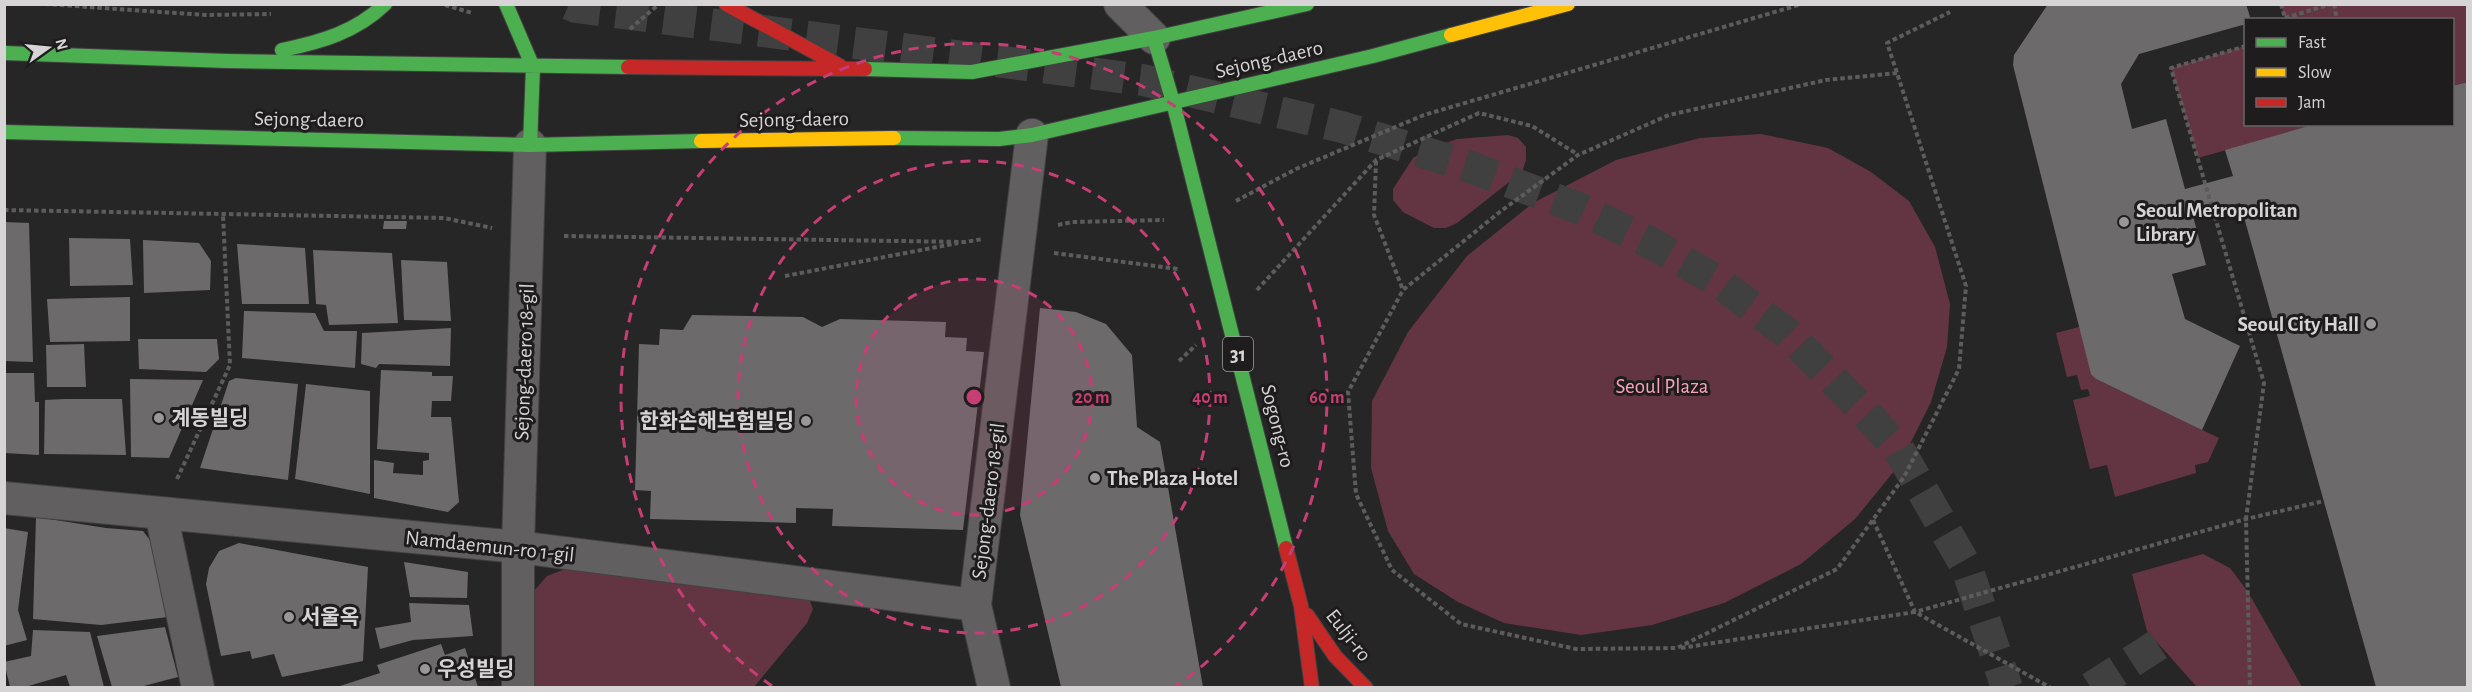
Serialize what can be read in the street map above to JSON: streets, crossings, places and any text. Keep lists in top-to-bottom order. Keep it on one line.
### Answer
{"streets":{"main road":["Sejong-daero","31","Sogong-ro","Eulji-ro"],"street":["Sejong-daero 18-gil","Namdaemun-ro 1-gil"]},"crossings":[["Sejong-daero","Sejong-daero 18-gil"],["Sejong-daero","Sogong-ro"],["Sejong-daero 18-gil","Namdaemun-ro 1-gil"],["Sogong-ro","Eulji-ro"]],"parks":["Seoul Plaza"],"places":["Seoul Metropolitan Library","Seoul City Hall","계동빌딩","한화손해보험빌딩","The Plaza Hotel","서울옥","우성빌딩"],"legend":["Fast","Slow","Jam"],"north":"right","rings":["20 m","40 m","60 m"]}
